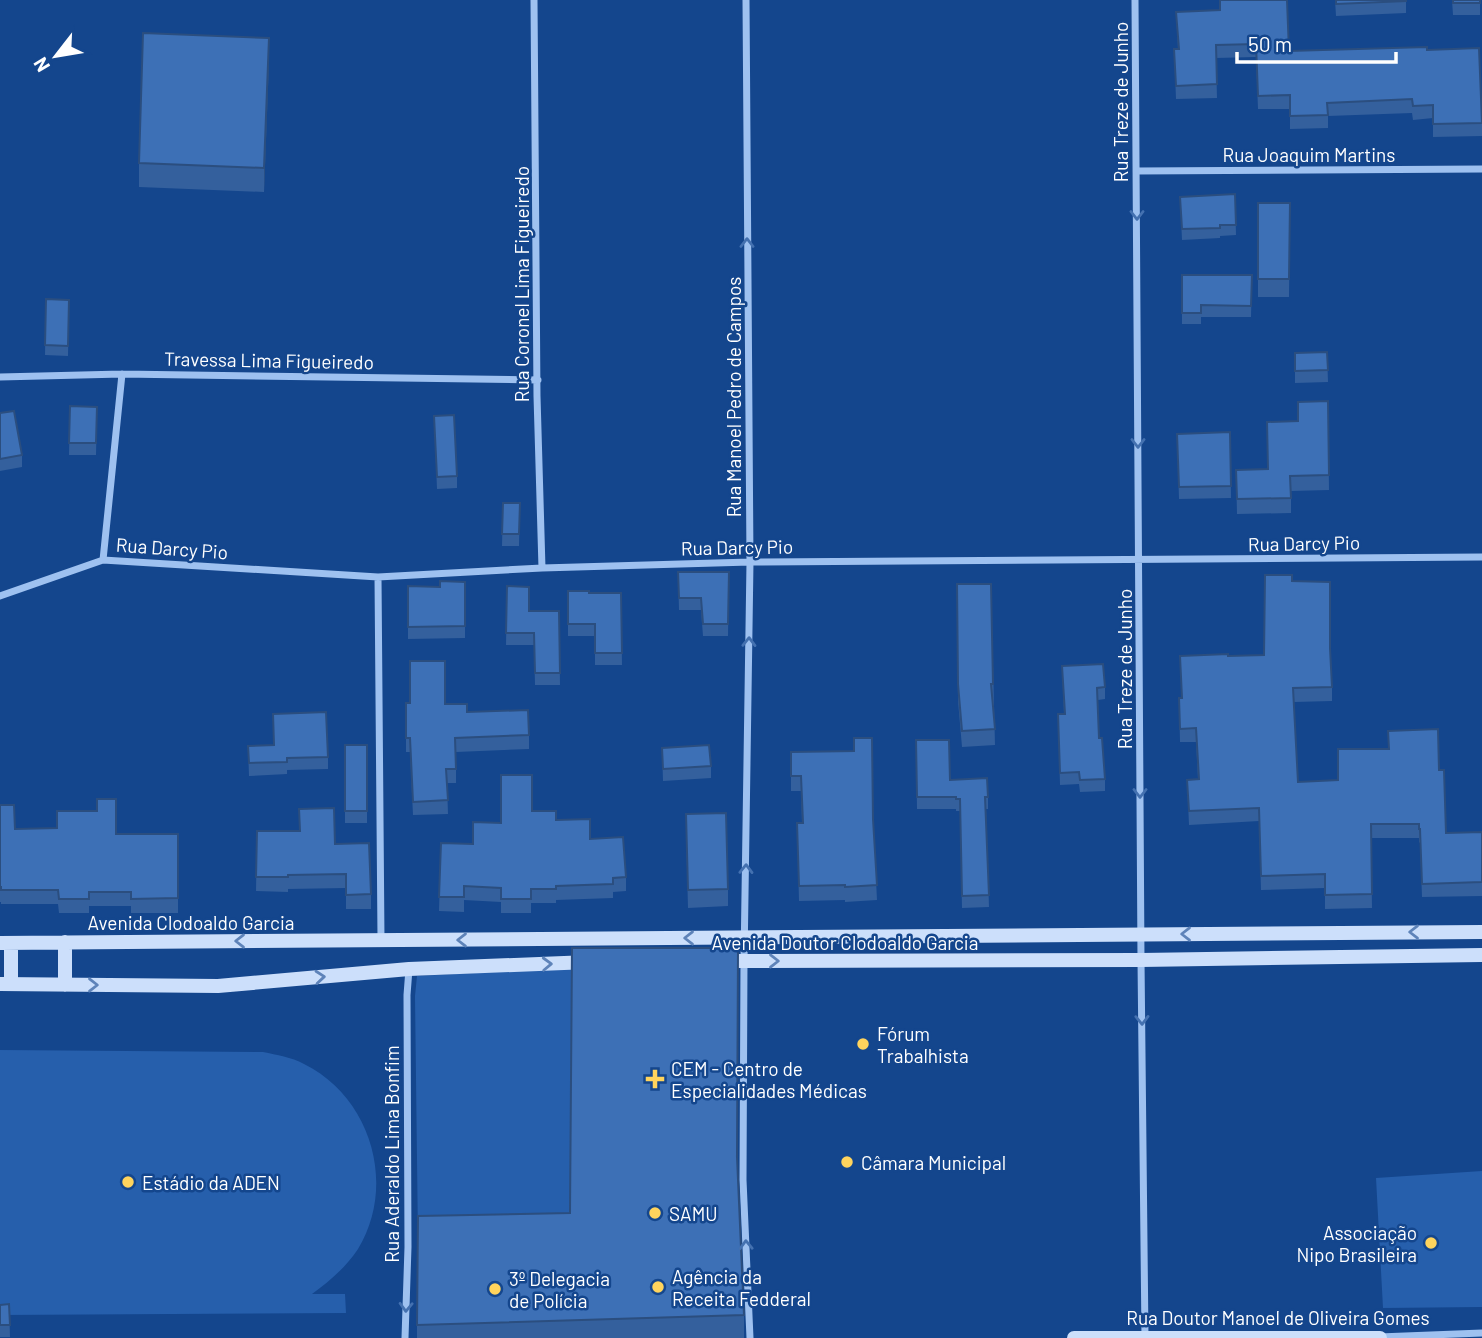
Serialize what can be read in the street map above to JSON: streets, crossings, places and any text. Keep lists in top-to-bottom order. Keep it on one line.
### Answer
{"streets":{"main road":["Avenida Clodoaldo Garcia","Avenida Doutor Clodoaldo Garcia","Rua Doutor Manoel de Oliveira Gomes"],"street":["Rua Treze de Junho","Rua Joaquim Martins","Rua Coronel Lima Figueiredo","Travessa Lima Figueiredo","Rua Manoel Pedro de Campos","Rua Darcy Pio","Rua Aderaldo Lima Bonfim"]},"crossings":[["Rua Treze de Junho","Rua Joaquim Martins"],["Rua Treze de Junho","Rua Darcy Pio"],["Rua Treze de Junho","Avenida Doutor Clodoaldo Garcia"],["Rua Treze de Junho","Rua Doutor Manoel de Oliveira Gomes"],["Rua Coronel Lima Figueiredo","Travessa Lima Figueiredo"],["Rua Coronel Lima Figueiredo","Rua Darcy Pio"],["Rua Manoel Pedro de Campos","Rua Darcy Pio"],["Rua Manoel Pedro de Campos","Avenida Doutor Clodoaldo Garcia"],["Avenida Clodoaldo Garcia","Avenida Doutor Clodoaldo Garcia"]],"one_way":["Rua Treze de Junho","Rua Manoel Pedro de Campos","Rua Aderaldo Lima Bonfim"],"places":{"other":["Fórum Trabalhista","Câmara Municipal","Estádio da ADEN","SAMU","Associação Nipo Brasileira","Agência da Receita Fedderal","3º Delegacia de Polícia"],"health":["CEM - Centro de Especialidades Médicas"]},"scale_bar":"50 m","north":"bottom left"}
